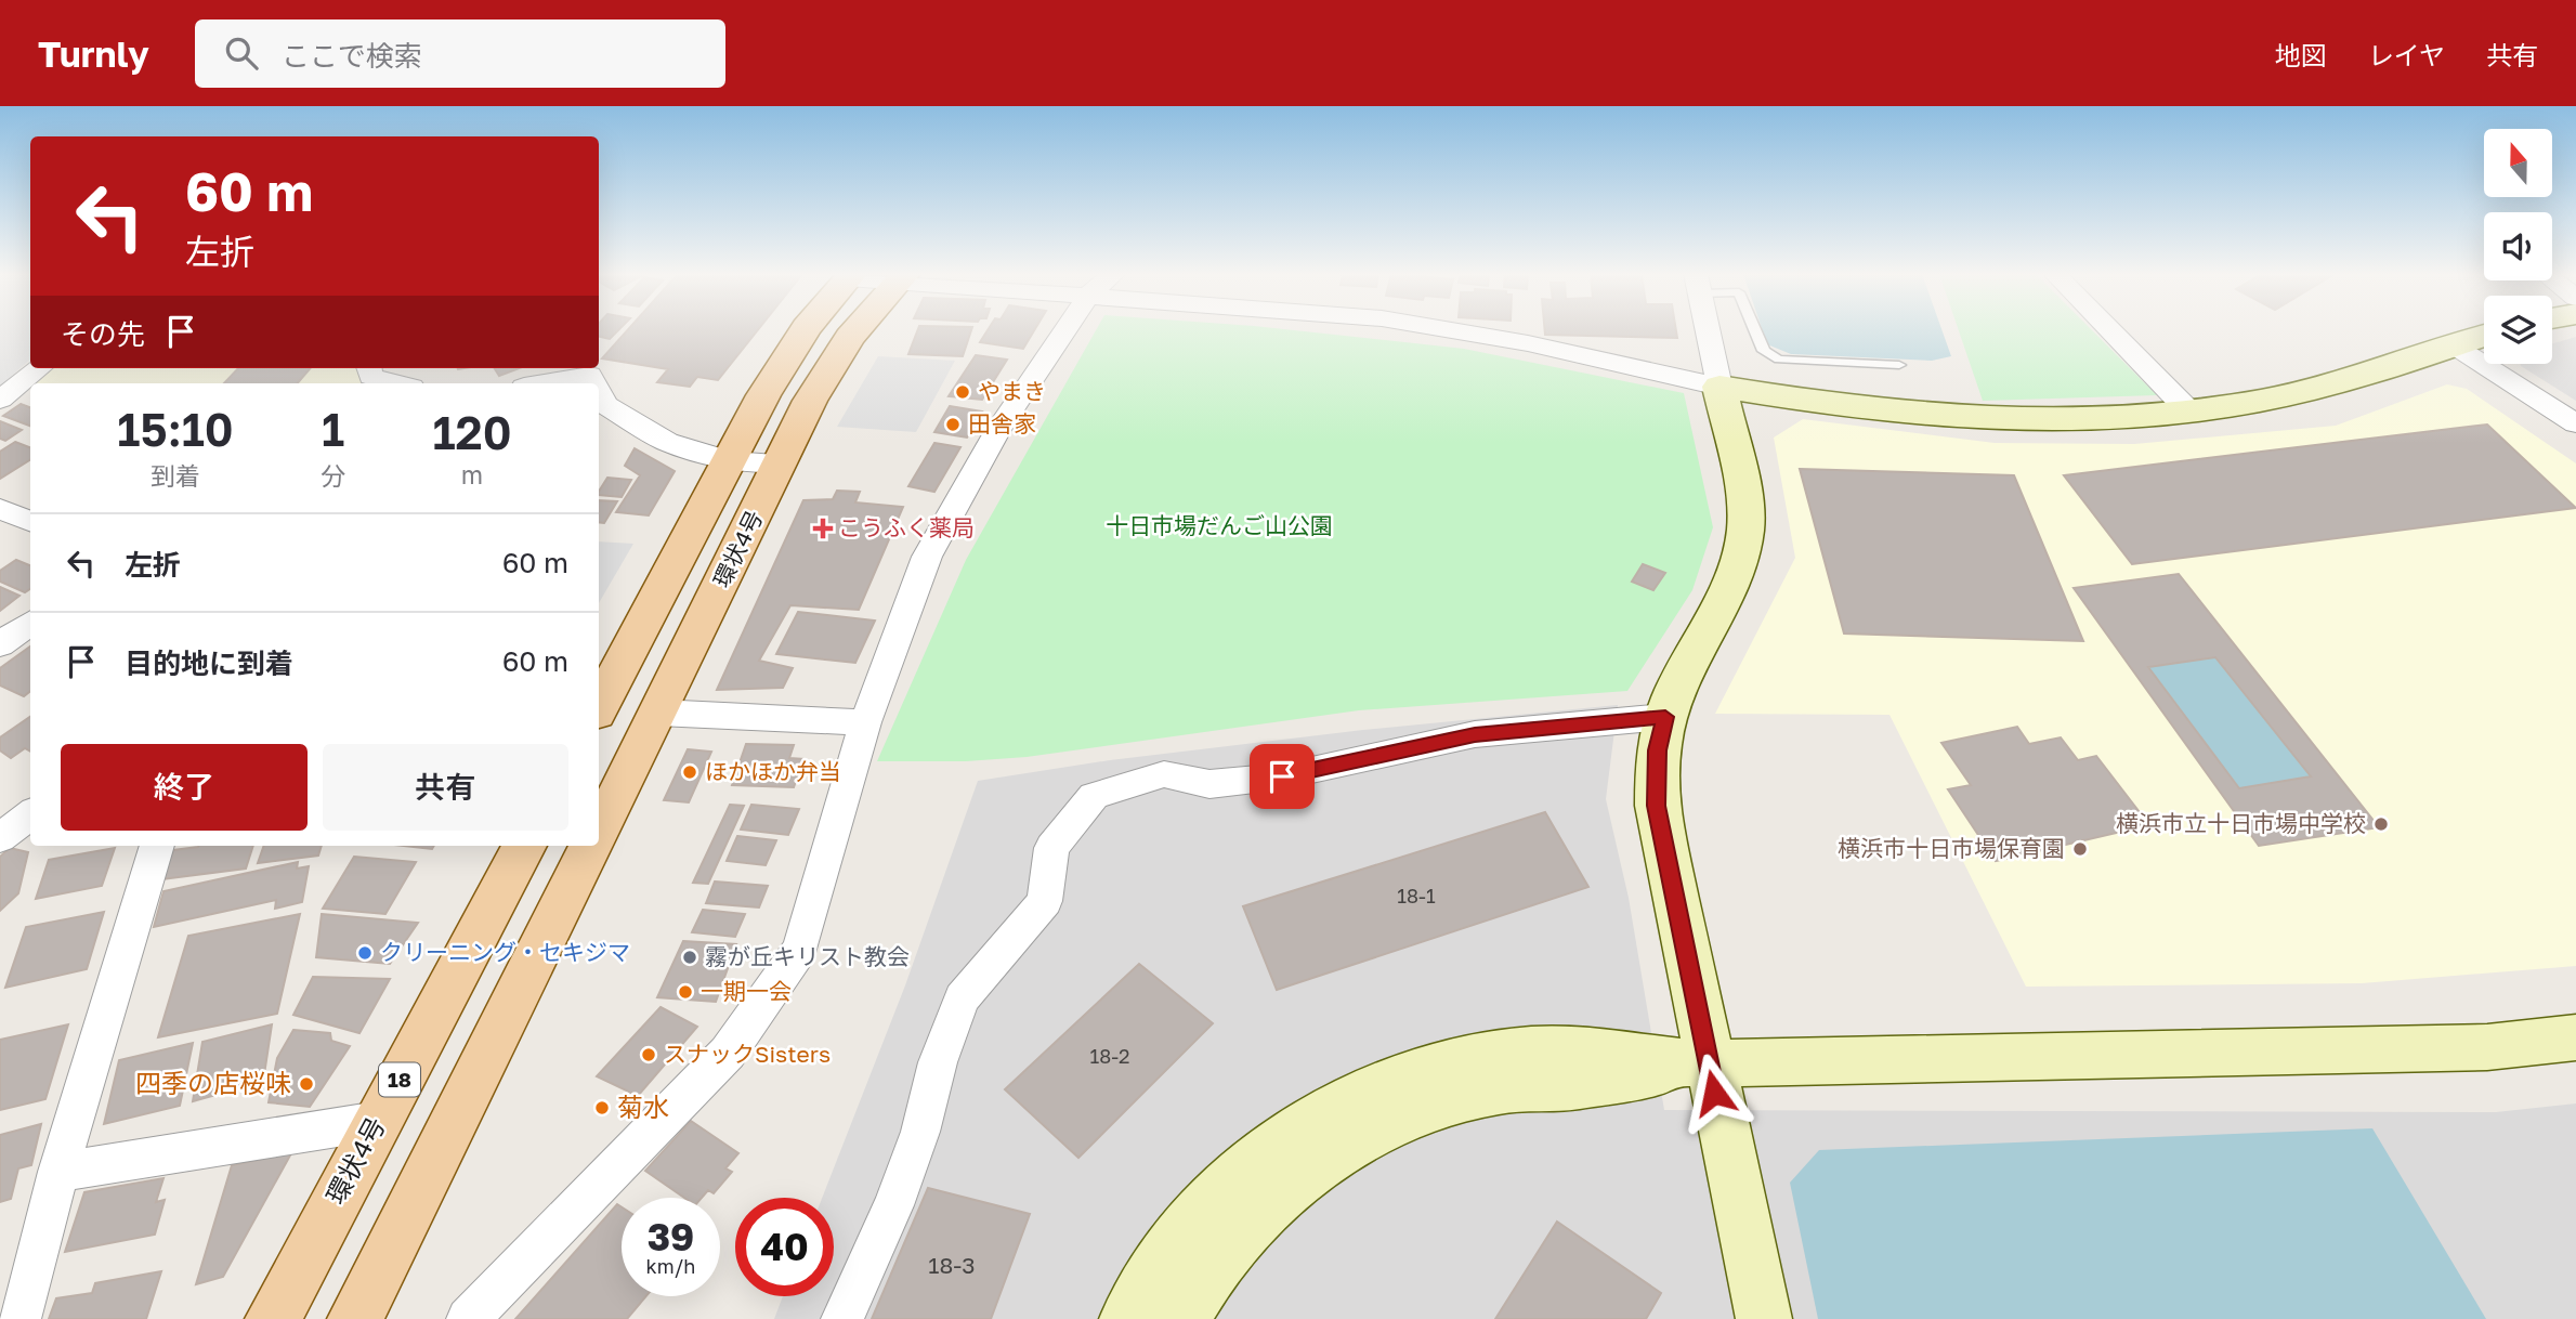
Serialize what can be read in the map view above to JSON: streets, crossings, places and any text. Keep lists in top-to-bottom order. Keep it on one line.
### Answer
{"streets":{"main road":["環状4号","18"]},"parks":["十日市場だんご山公園"],"places":{"other":["やまき","田舎家","ほかほか弁当","横浜市立十日市場中学校","横浜市十日市場保育園","クリーニング・セキジマ","霧が丘キリスト教会","一期一会","スナックSisters","四季の店桜味","菊水"],"health":["こうふく薬局"]},"house_numbers":["18-1","18-2","18-3"],"north":"top","page":{"header":"Turnly","search":"ここで検索","nav":["地図","レイヤ","共有"],"turn":["60 m","左折"],"then":"その先","eta":["15:10","到着","1","分","120","m"],"list":[{"name":"左折","value":"60 m"},{"name":"目的地に到着","value":"60 m"}],"buttons":["終了","共有"],"speed":"39 km/h","limit":"40"}}
